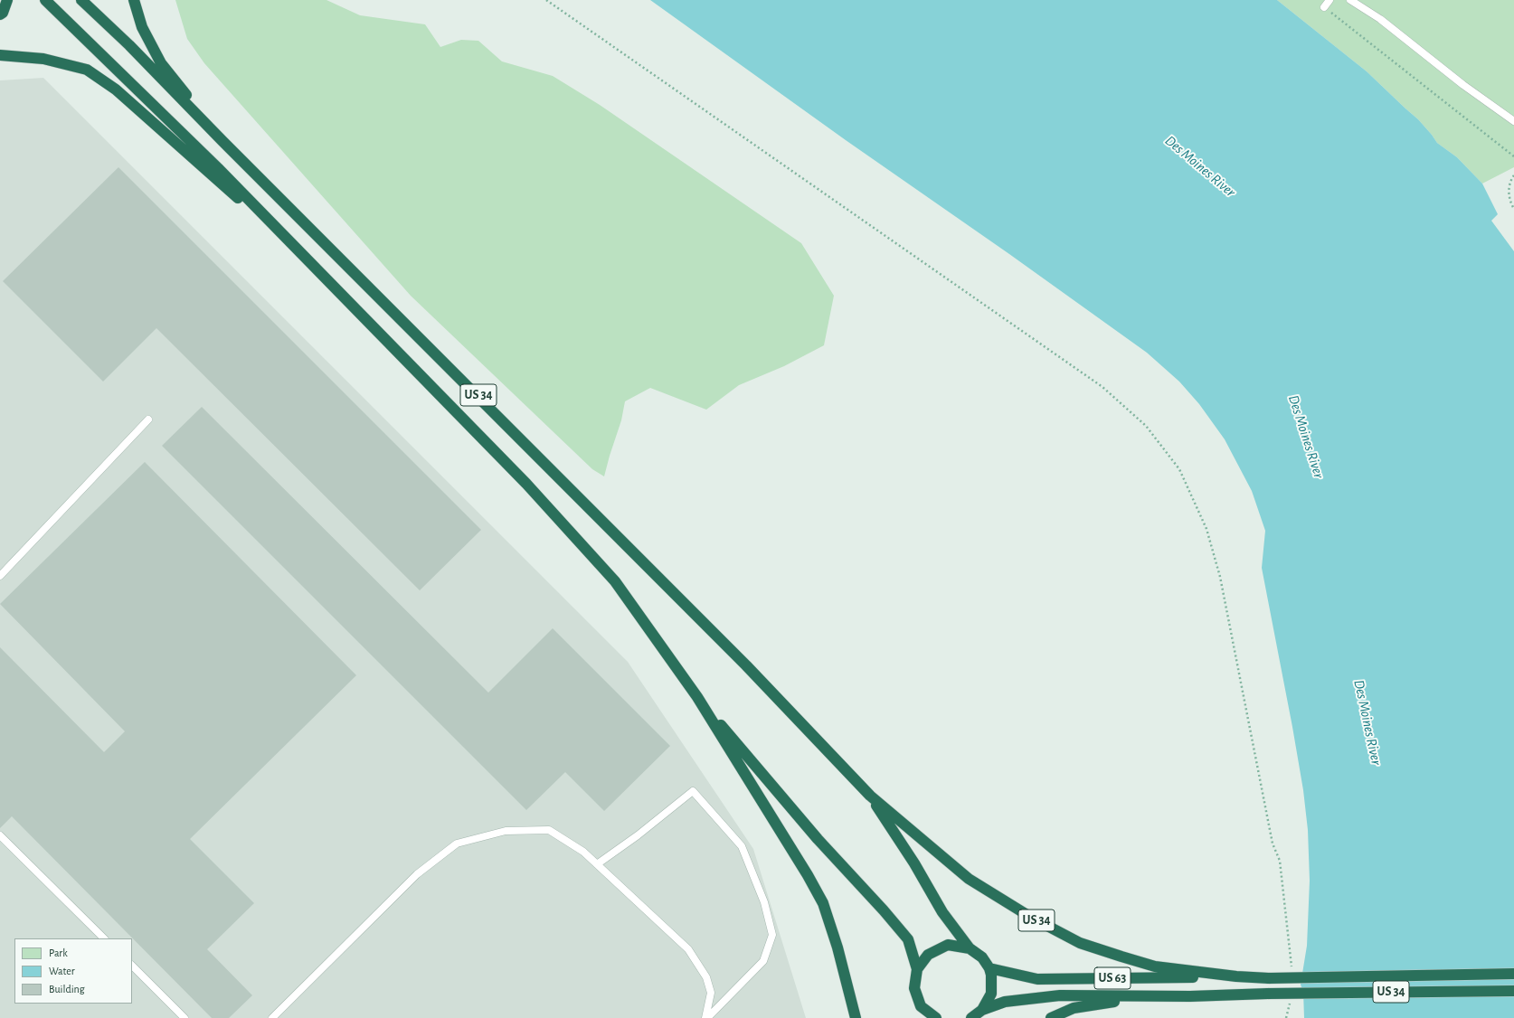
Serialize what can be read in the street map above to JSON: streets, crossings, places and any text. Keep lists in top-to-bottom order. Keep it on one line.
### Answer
{"streets":{"highway":["US 34","US 63"]},"crossings":[["US 34","US 63"]],"water":["Des Moines River"],"legend":["Park","Water","Building"]}
